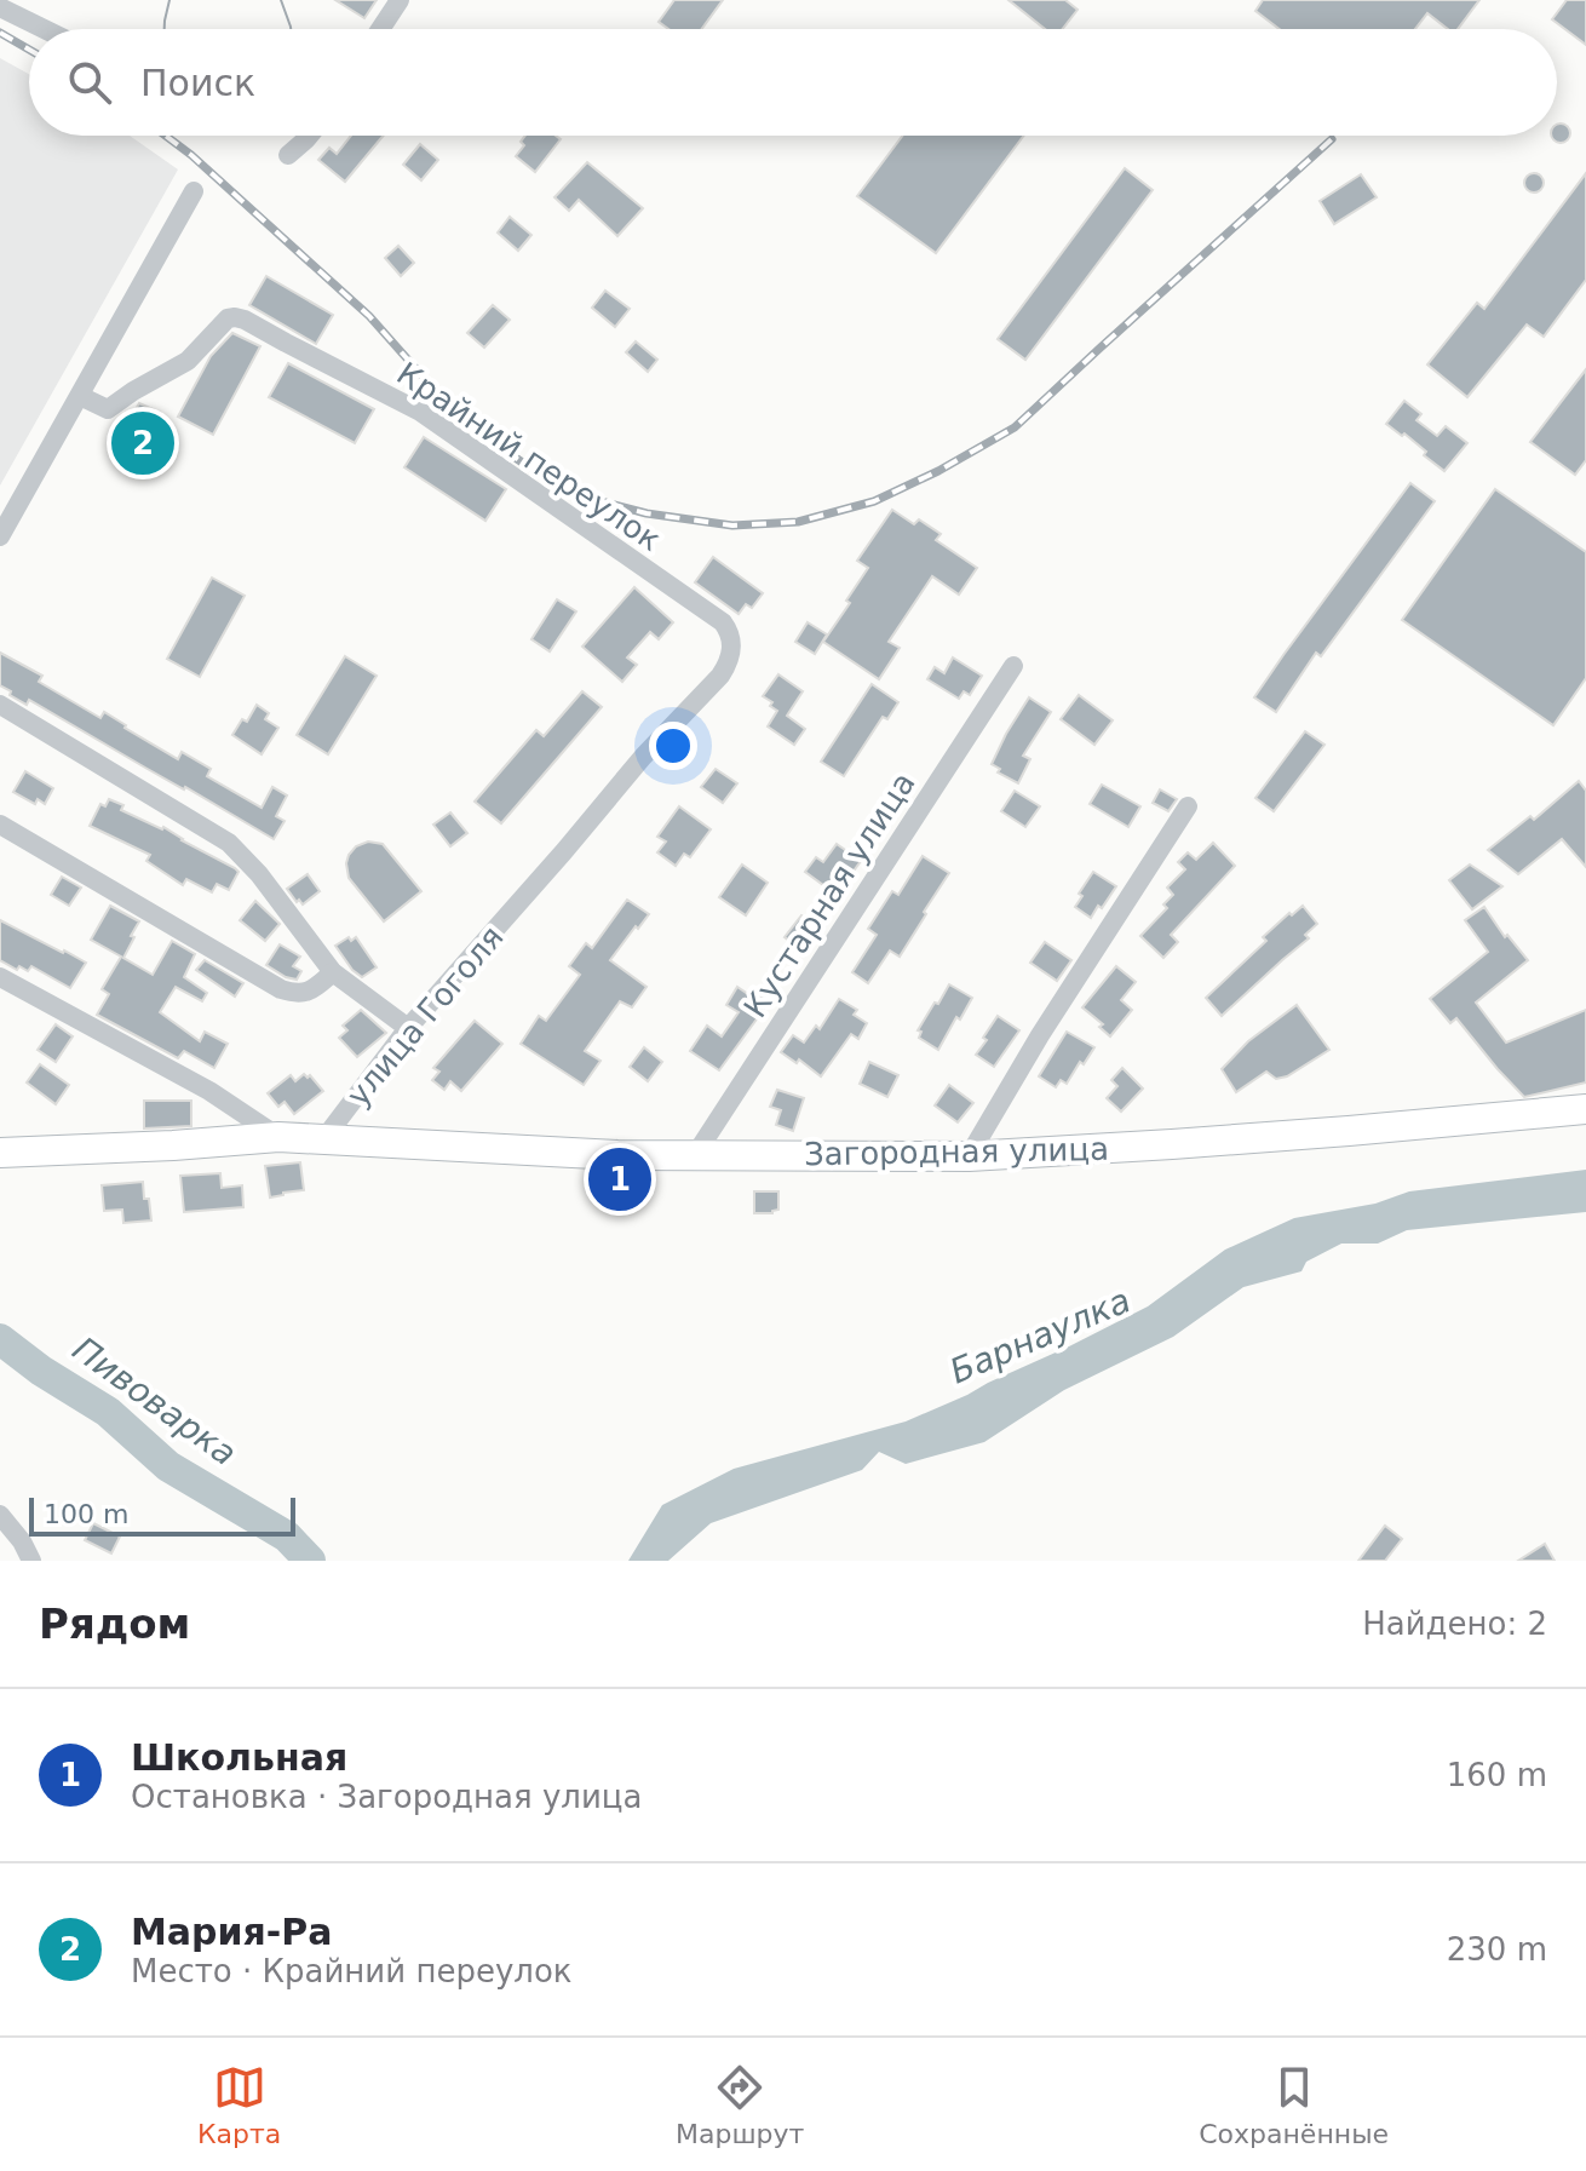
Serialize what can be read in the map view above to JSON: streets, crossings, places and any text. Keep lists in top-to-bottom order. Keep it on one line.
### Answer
{"streets":{"main road":["улица Гоголя","Загородная улица"],"street":["Крайний переулок","Кустарная улица"]},"crossings":[["Крайний переулок","улица Гоголя"],["Кустарная улица","Загородная улица"],["улица Гоголя","Загородная улица"]],"water":["Барнаулка","Пивоварка"],"scale_bar":"100 m","page":{"search":"Поиск","pins":["2","1"],"scale":"100 m","heading":["Рядом","Найдено: 2"],"list":[{"mark":"1","name":"Школьная","note":"Остановка · Загородная улица","value":"160 m"},{"mark":"2","name":"Мария-Ра","note":"Место · Крайний переулок","value":"230 m"}],"nav":["Карта","Маршрут","Сохранённые"]}}
